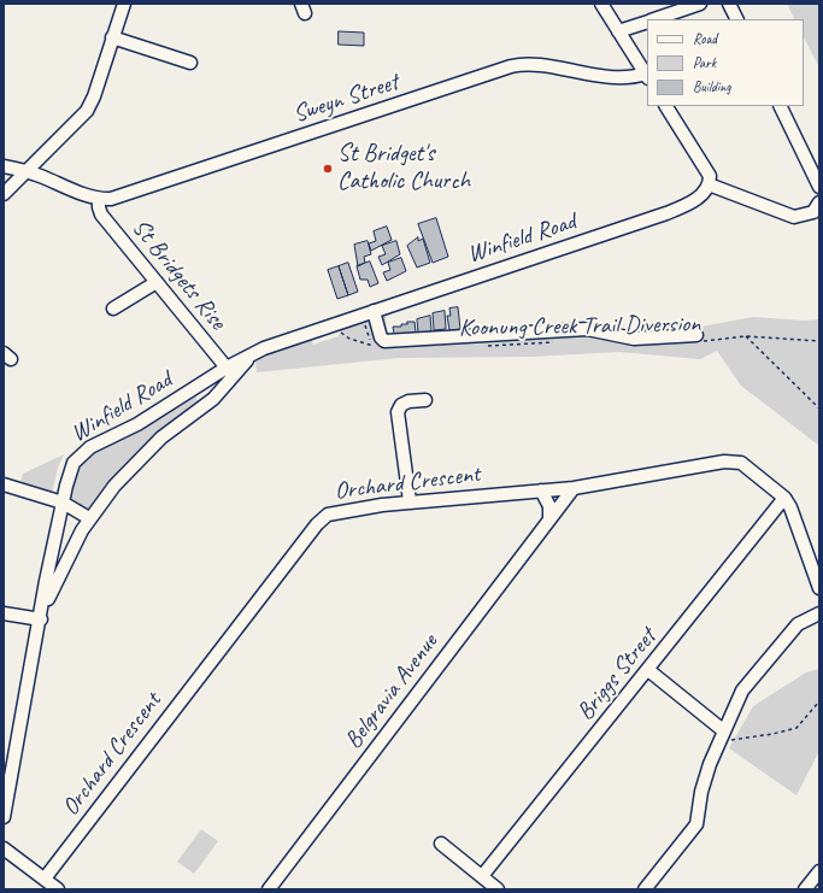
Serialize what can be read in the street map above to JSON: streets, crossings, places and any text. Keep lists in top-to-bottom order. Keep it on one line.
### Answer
{"streets":{"street":["Sweyn Street","Winfield Road","St Bridgets Rise","Orchard Crescent","Briggs Street","Belgravia Avenue"],"path":["Koonung Creek Trail Diversion"]},"crossings":[["Sweyn Street","St Bridgets Rise"],["Winfield Road","St Bridgets Rise"],["Orchard Crescent","Briggs Street"],["Orchard Crescent","Belgravia Avenue"]],"places":["St Bridget's Catholic Church"],"legend":["Road","Park","Building"]}
